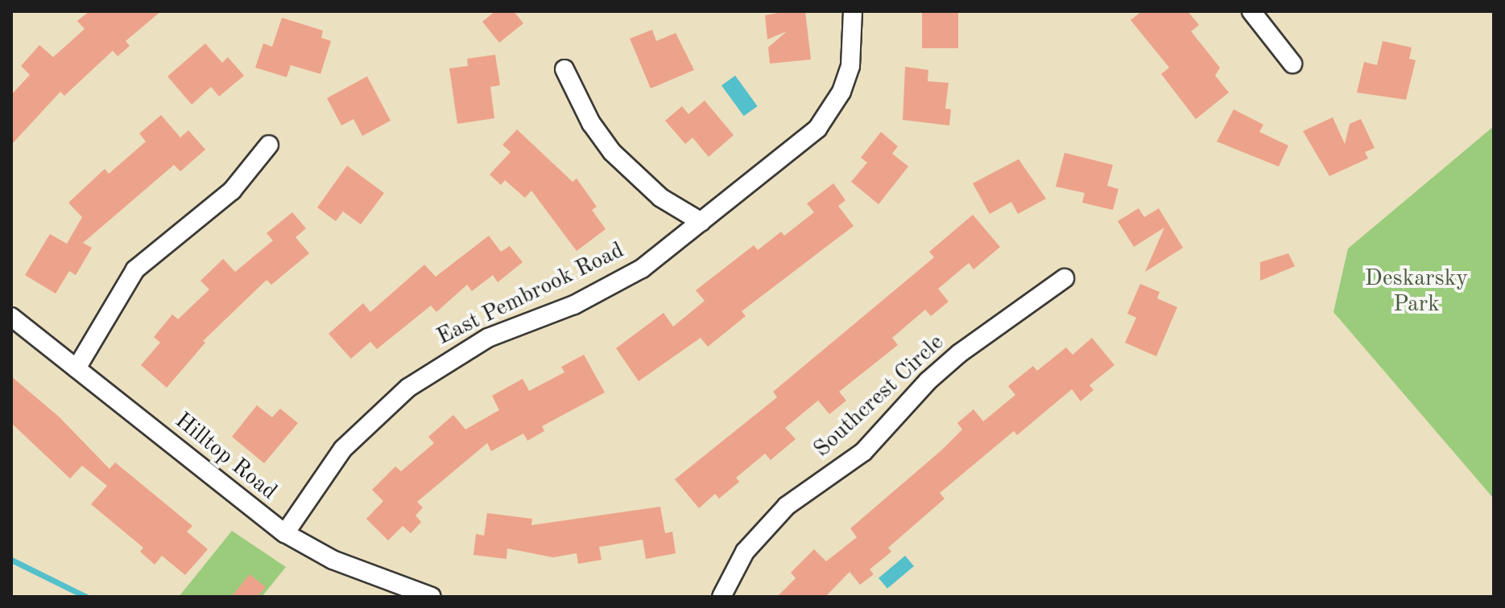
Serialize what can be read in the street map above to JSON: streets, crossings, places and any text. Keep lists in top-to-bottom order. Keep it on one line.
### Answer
{"streets":{"street":["East Pembrook Road","Southcrest Circle","Hilltop Road"]},"crossings":[["East Pembrook Road","Hilltop Road"]],"parks":["Deskarsky Park"]}
